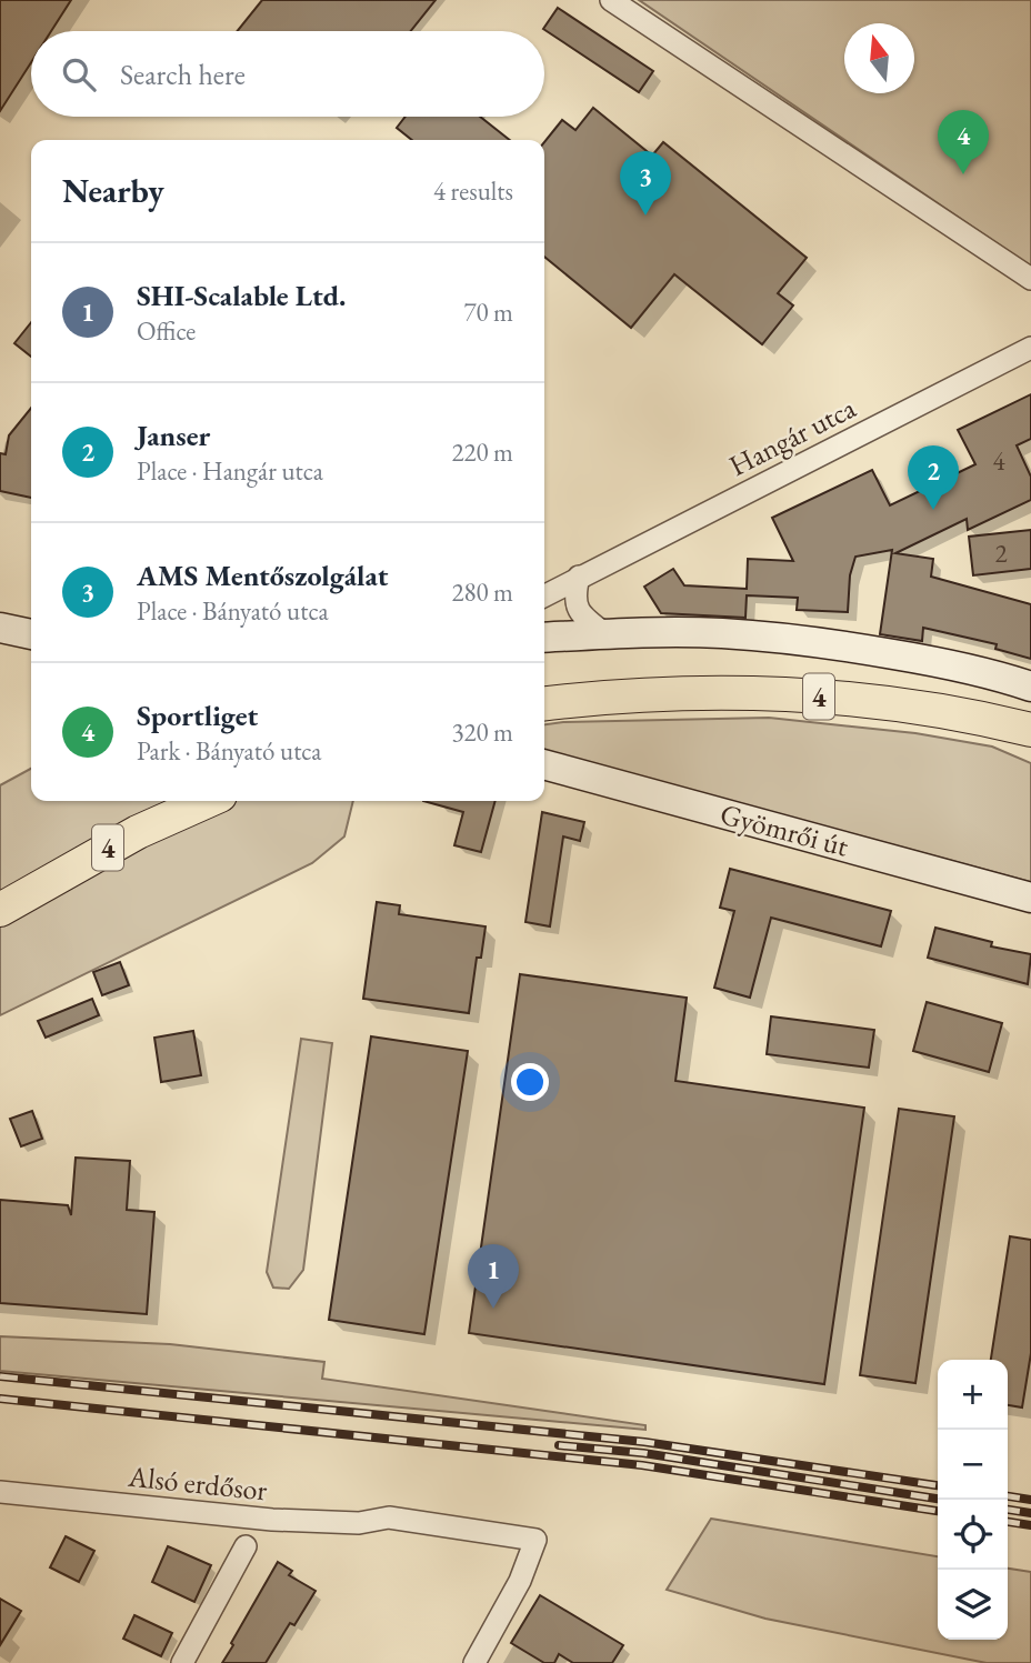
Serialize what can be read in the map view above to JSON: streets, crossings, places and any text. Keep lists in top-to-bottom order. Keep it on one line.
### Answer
{"streets":{"main road":["4"],"street":["Hangár utca","Gyömrői út","Alsó erdősor"]},"house_numbers":["4","2"],"north":"top","page":{"search":"Search here","pins":["4","3","2","1"],"heading":["Nearby","4 results"],"list":[{"mark":"1","name":"SHI-Scalable Ltd.","note":"Office","value":"70 m"},{"mark":"2","name":"Janser","note":"Place · Hangár utca","value":"220 m"},{"mark":"3","name":"AMS Mentőszolgálat","note":"Place · Bányató utca","value":"280 m"},{"mark":"4","name":"Sportliget","note":"Park · Bányató utca","value":"320 m"}],"map_buttons":["+","−"]}}
